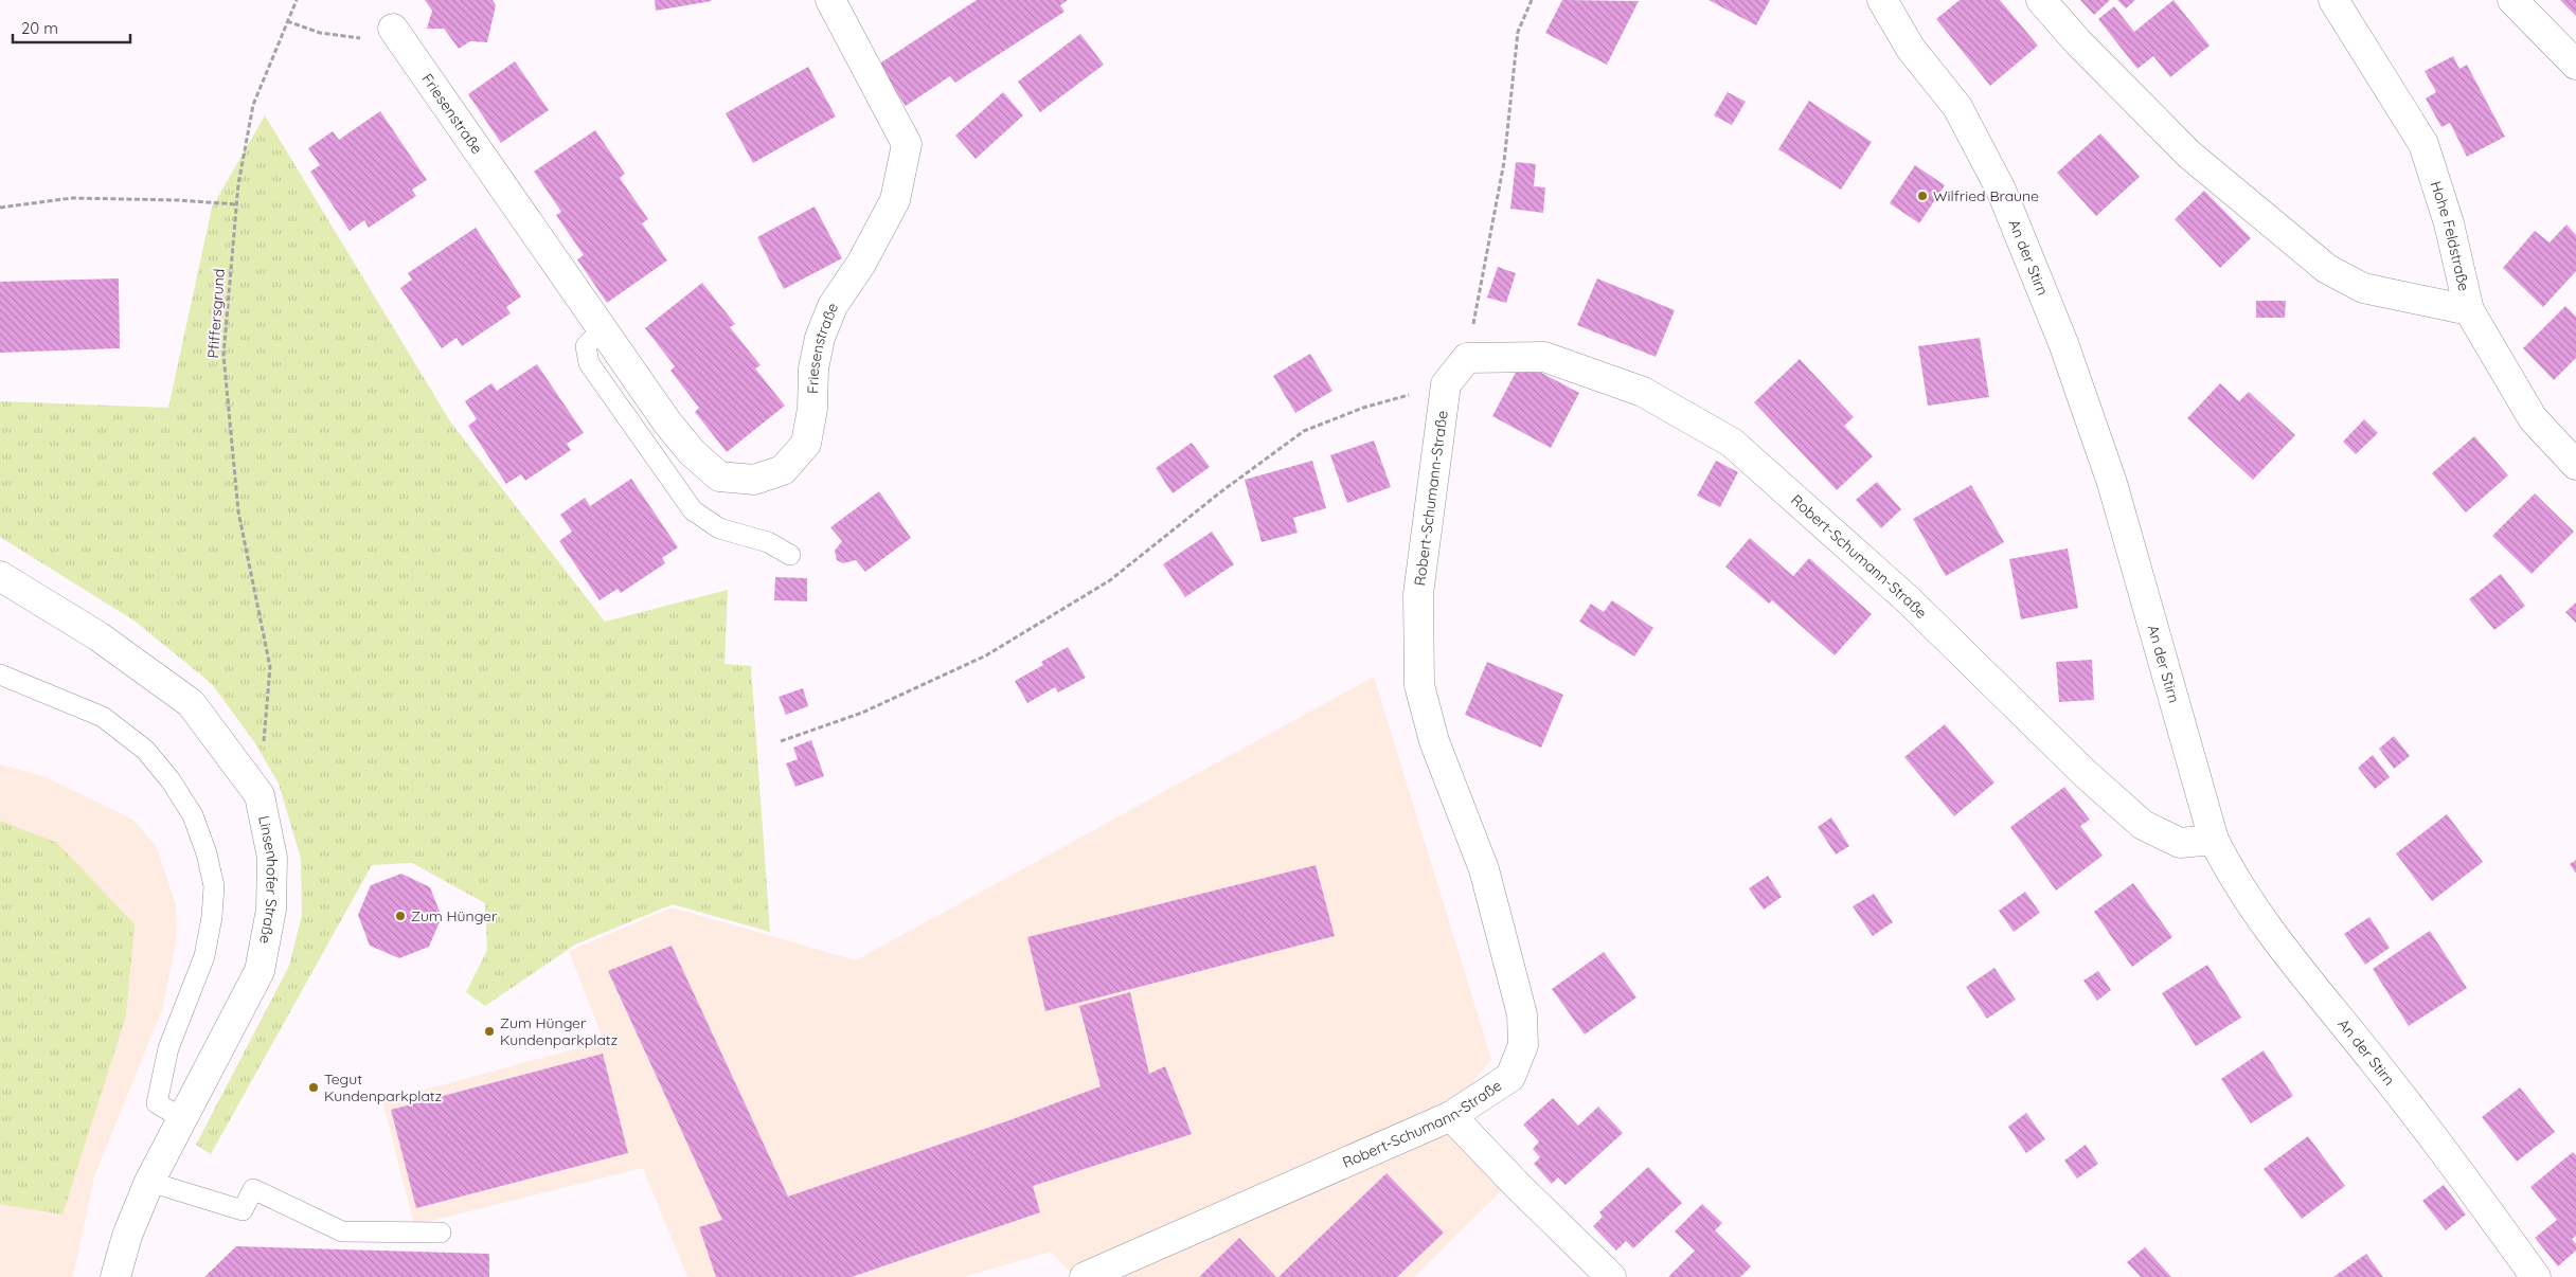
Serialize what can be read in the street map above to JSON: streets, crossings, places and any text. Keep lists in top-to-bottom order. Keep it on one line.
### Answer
{"streets":{"street":["Friesenstraße","Hohe Feldstraße","An der Stirn","Robert-Schumann-Straße","Linsenhofer Straße"],"path":["Pfiffersgrund"]},"crossings":[["An der Stirn","Robert-Schumann-Straße"],["Pfiffersgrund","Linsenhofer Straße"]],"places":["Wilfried Braune","Zum Hünger","Zum Hünger Kundenparkplatz","Tegut Kundenparkplatz"],"scale_bar":"20 m"}
